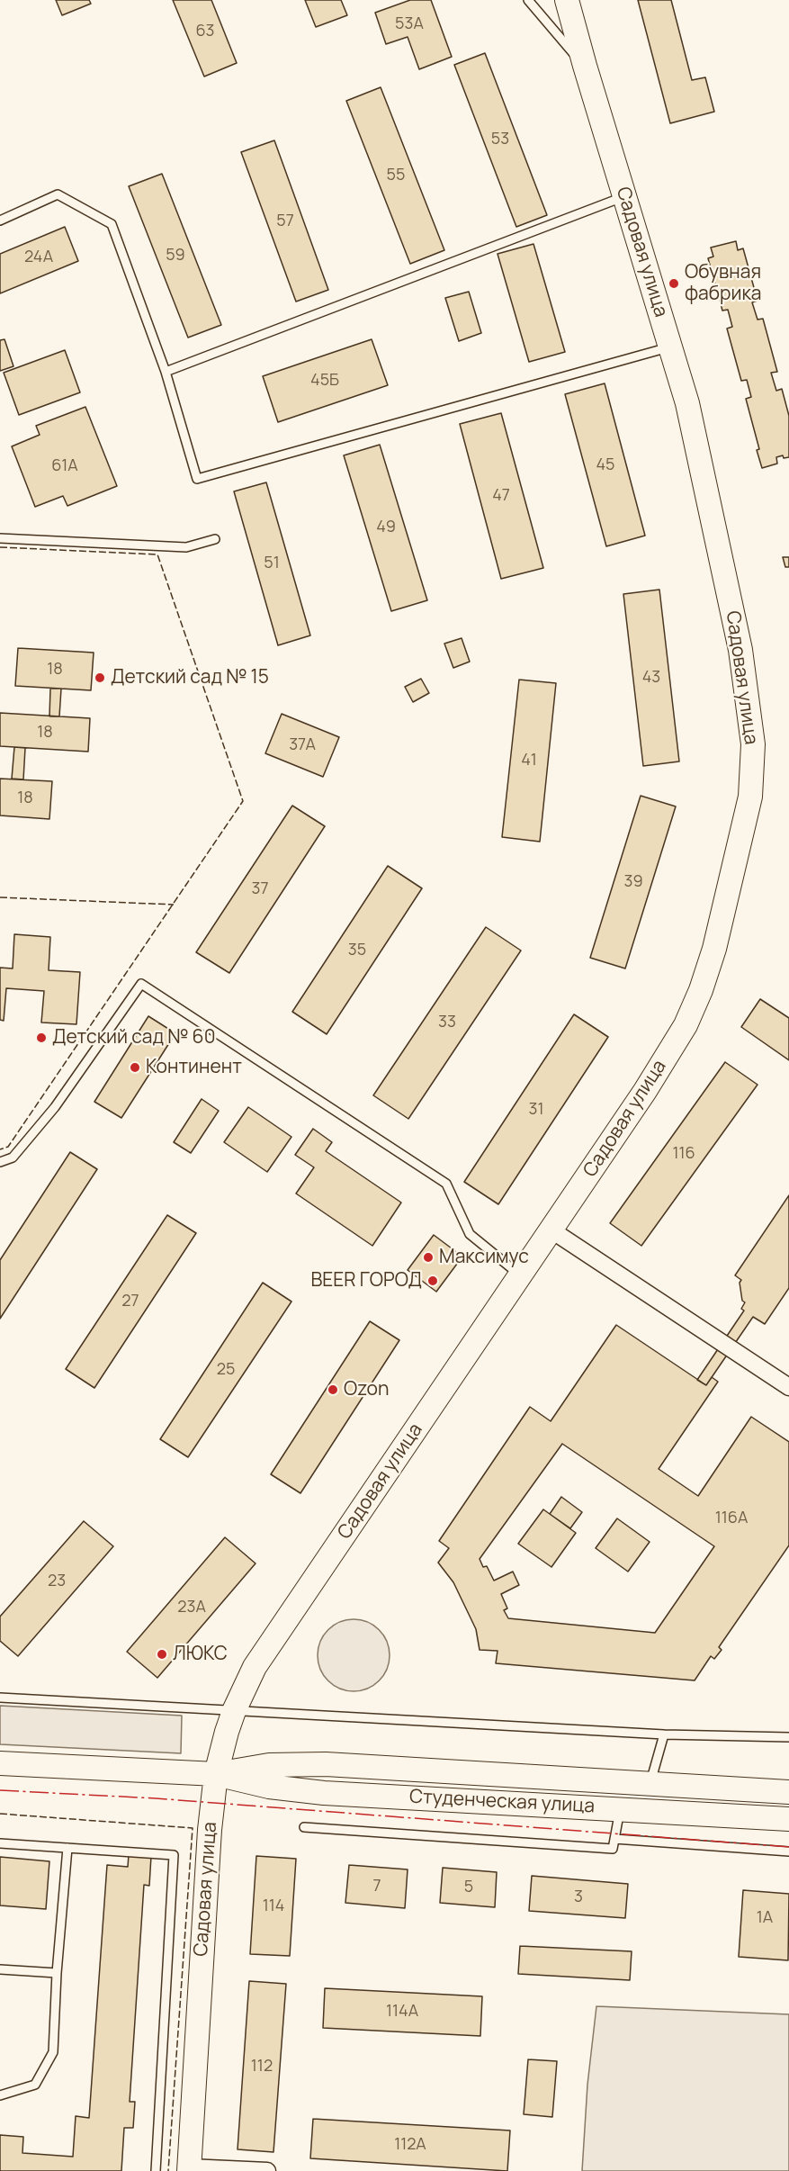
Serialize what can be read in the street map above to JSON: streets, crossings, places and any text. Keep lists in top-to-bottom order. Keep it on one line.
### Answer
{"streets":{"main road":["Садовая улица","Студенческая улица"]},"crossings":[["Садовая улица","Студенческая улица"]],"places":["Обувная фабрика","Детский сад № 15","Детский сад № 60","Континент","Максимус","BEER ГОРОД","Ozon","ЛЮКС"],"house_numbers":["53А","63","53","55","57","59","24А","45Б","45","61А","47","49","51","18","43","18","37А","41","18","39","37","35","33","31","116","27","25","116А","23","23А","7","5","3","114","1А","114А","112","112А"]}
